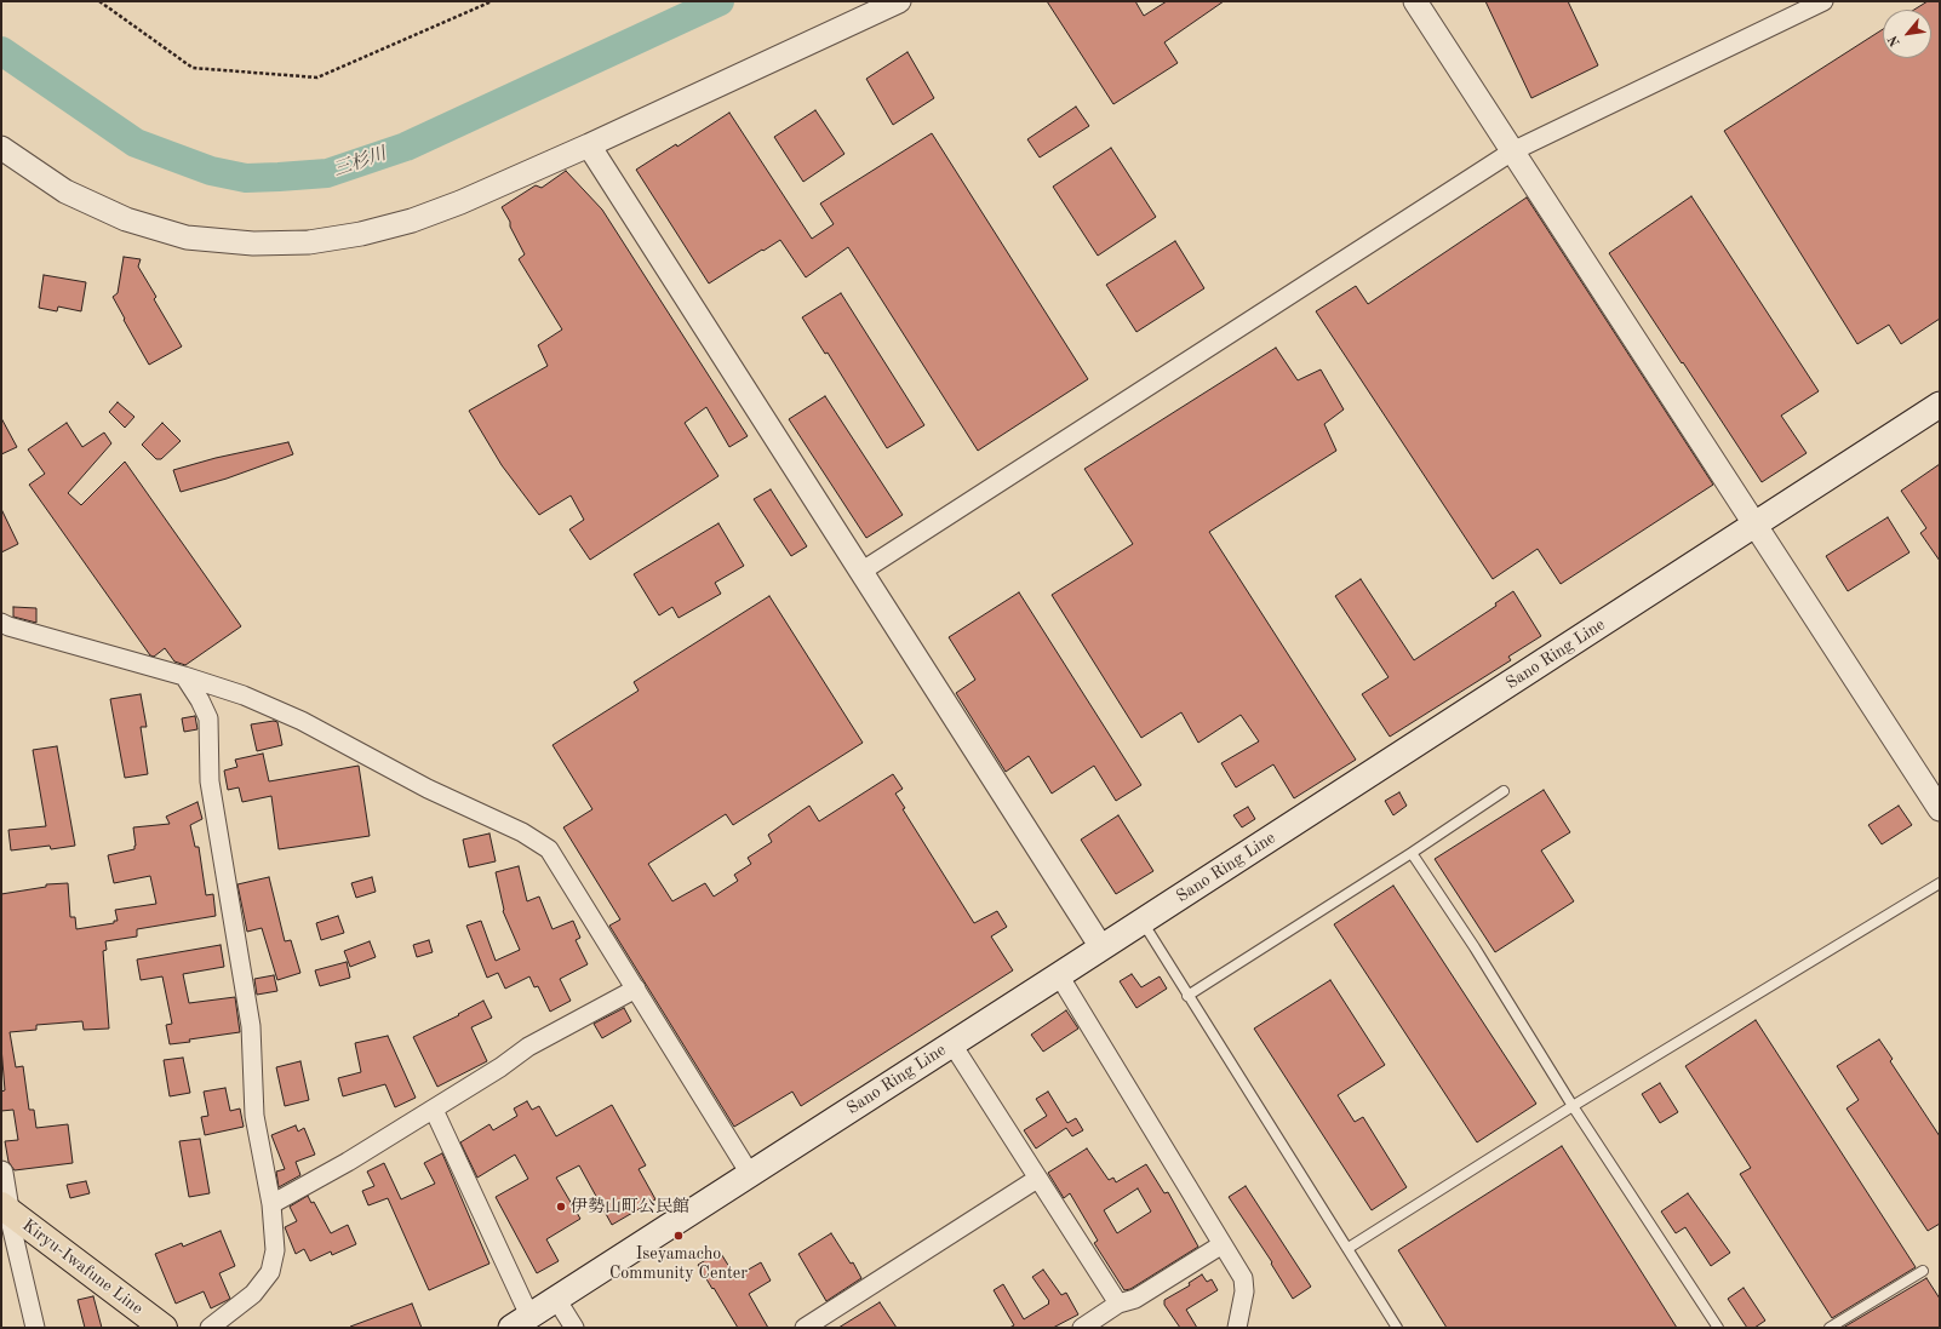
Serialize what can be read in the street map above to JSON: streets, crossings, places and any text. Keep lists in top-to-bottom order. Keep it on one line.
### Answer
{"streets":{"main road":["Sano Ring Line","Kiryu-Iwafune Line"]},"water":["三杉川"],"places":["伊勢山町公民館","Iseyamacho Community Center"],"north":"bottom left"}
